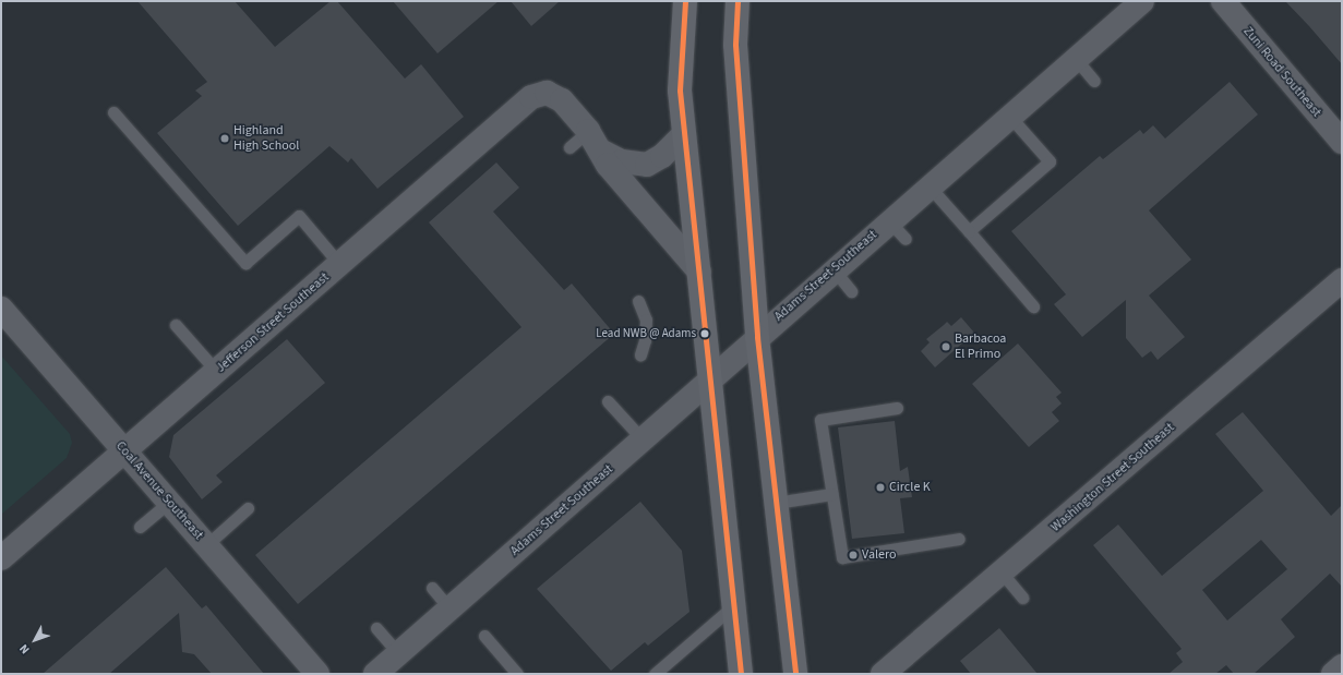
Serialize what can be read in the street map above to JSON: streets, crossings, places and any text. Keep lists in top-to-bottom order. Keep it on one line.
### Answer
{"streets":{"street":["Zuni Road Southeast","Adams Street Southeast","Jefferson Street Southeast","Washington Street Southeast","Coal Avenue Southeast"]},"crossings":[["Jefferson Street Southeast","Coal Avenue Southeast"]],"places":["Highland High School","Lead NWB @ Adams","Barbacoa El Primo","Circle K","Valero"],"north":"bottom left"}
